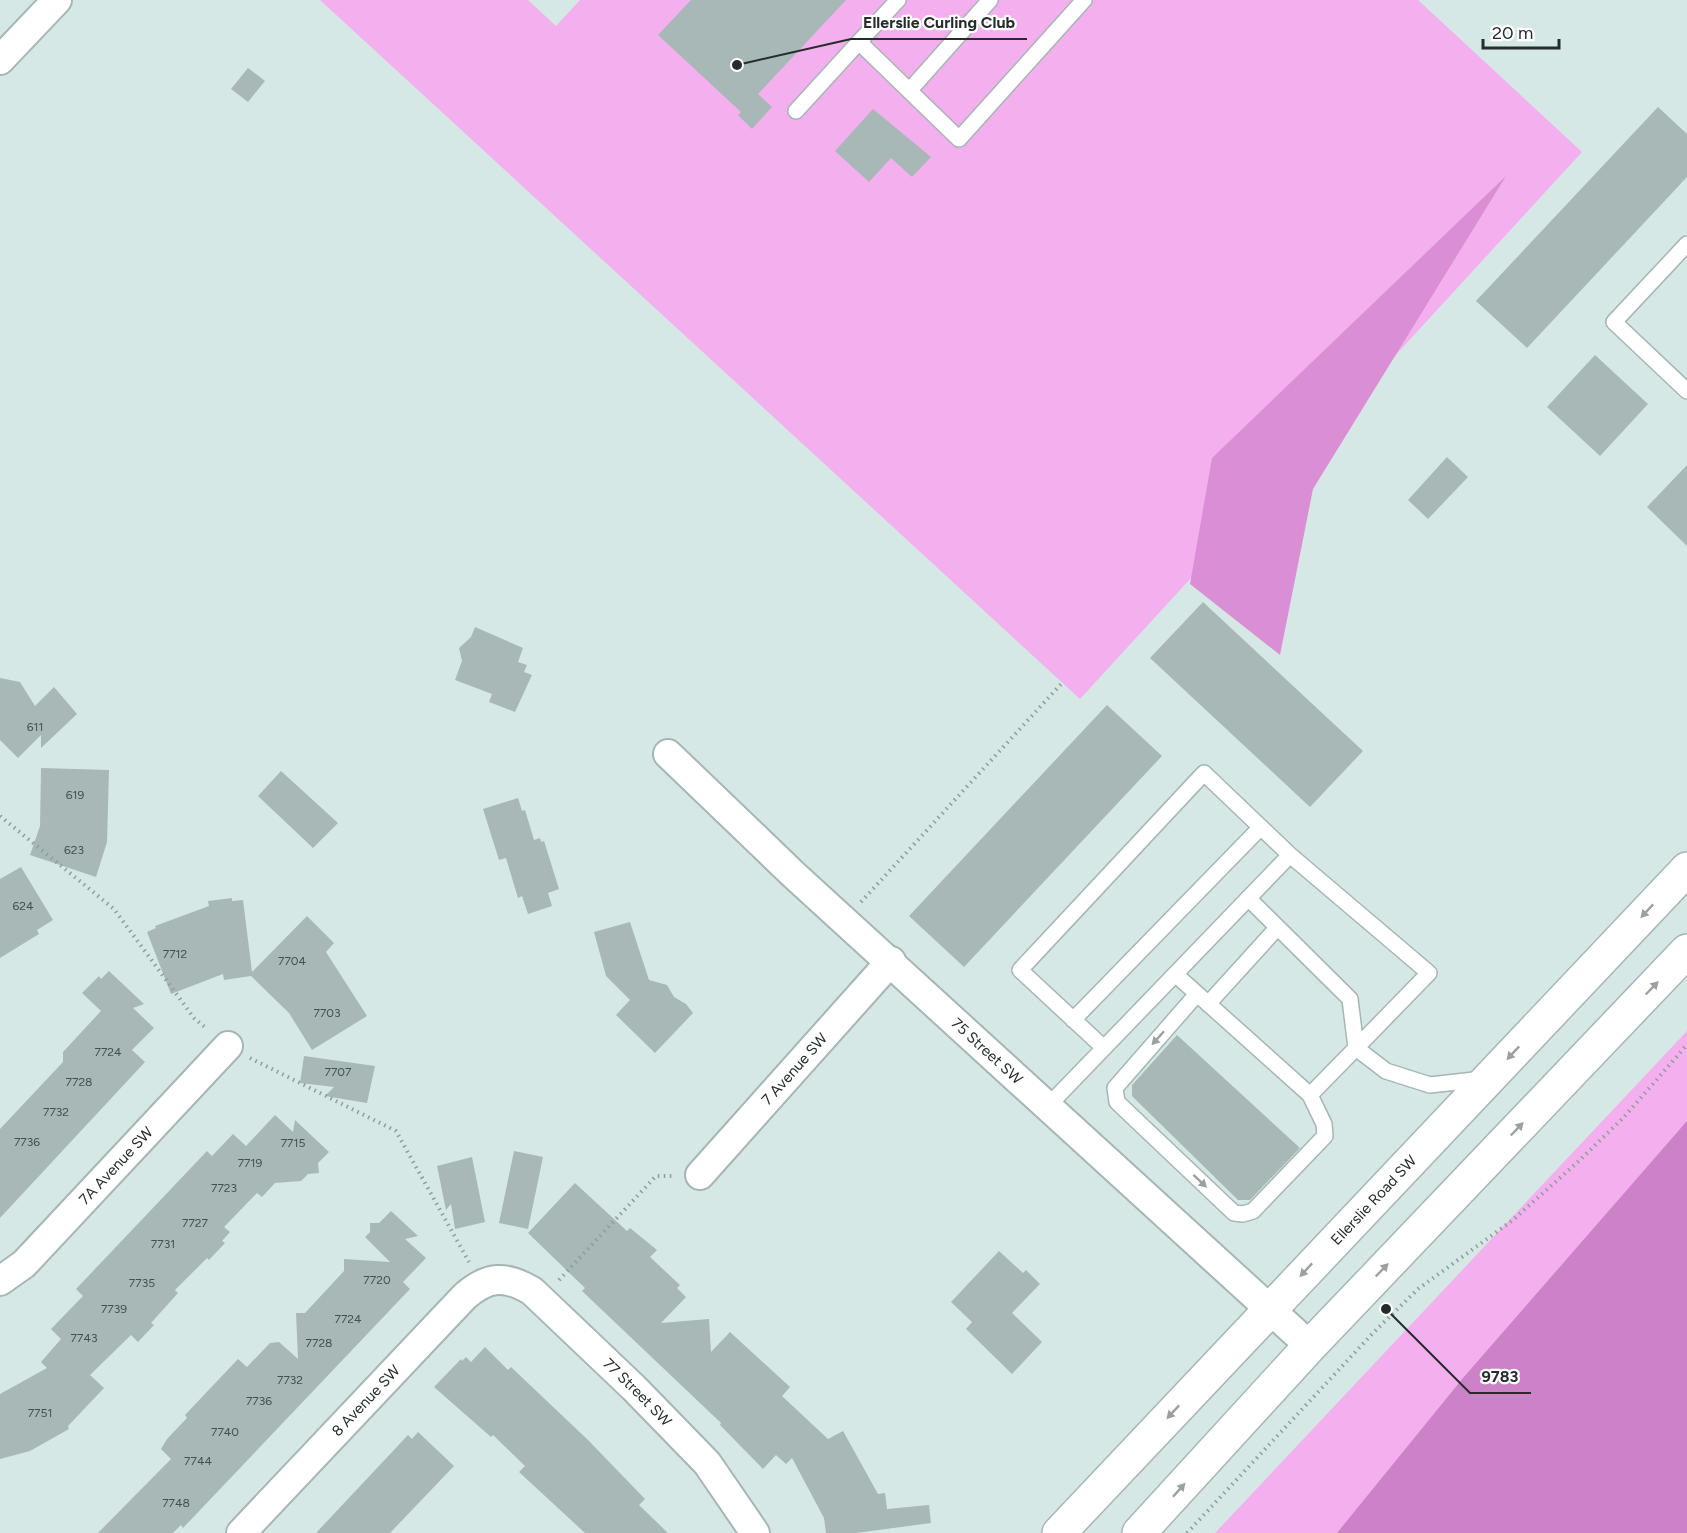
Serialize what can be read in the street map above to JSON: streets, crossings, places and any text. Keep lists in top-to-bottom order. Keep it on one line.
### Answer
{"streets":{"main road":["Ellerslie Road SW"],"street":["75 Street SW","7 Avenue SW","7A Avenue SW","77 Street SW","8 Avenue SW"]},"crossings":[["75 Street SW","7 Avenue SW"],["75 Street SW","Ellerslie Road SW"],["77 Street SW","8 Avenue SW"]],"places":["Ellerslie Curling Club","9783"],"house_numbers":["611","619","623","624","7712","7704","7703","7724","7707","7728","7732","7736","7715","7719","7723","7727","7731","7720","7735","7739","7724","7743","7728","7732","7736","7751","7740","7744","7748"],"scale_bar":"20 m"}
